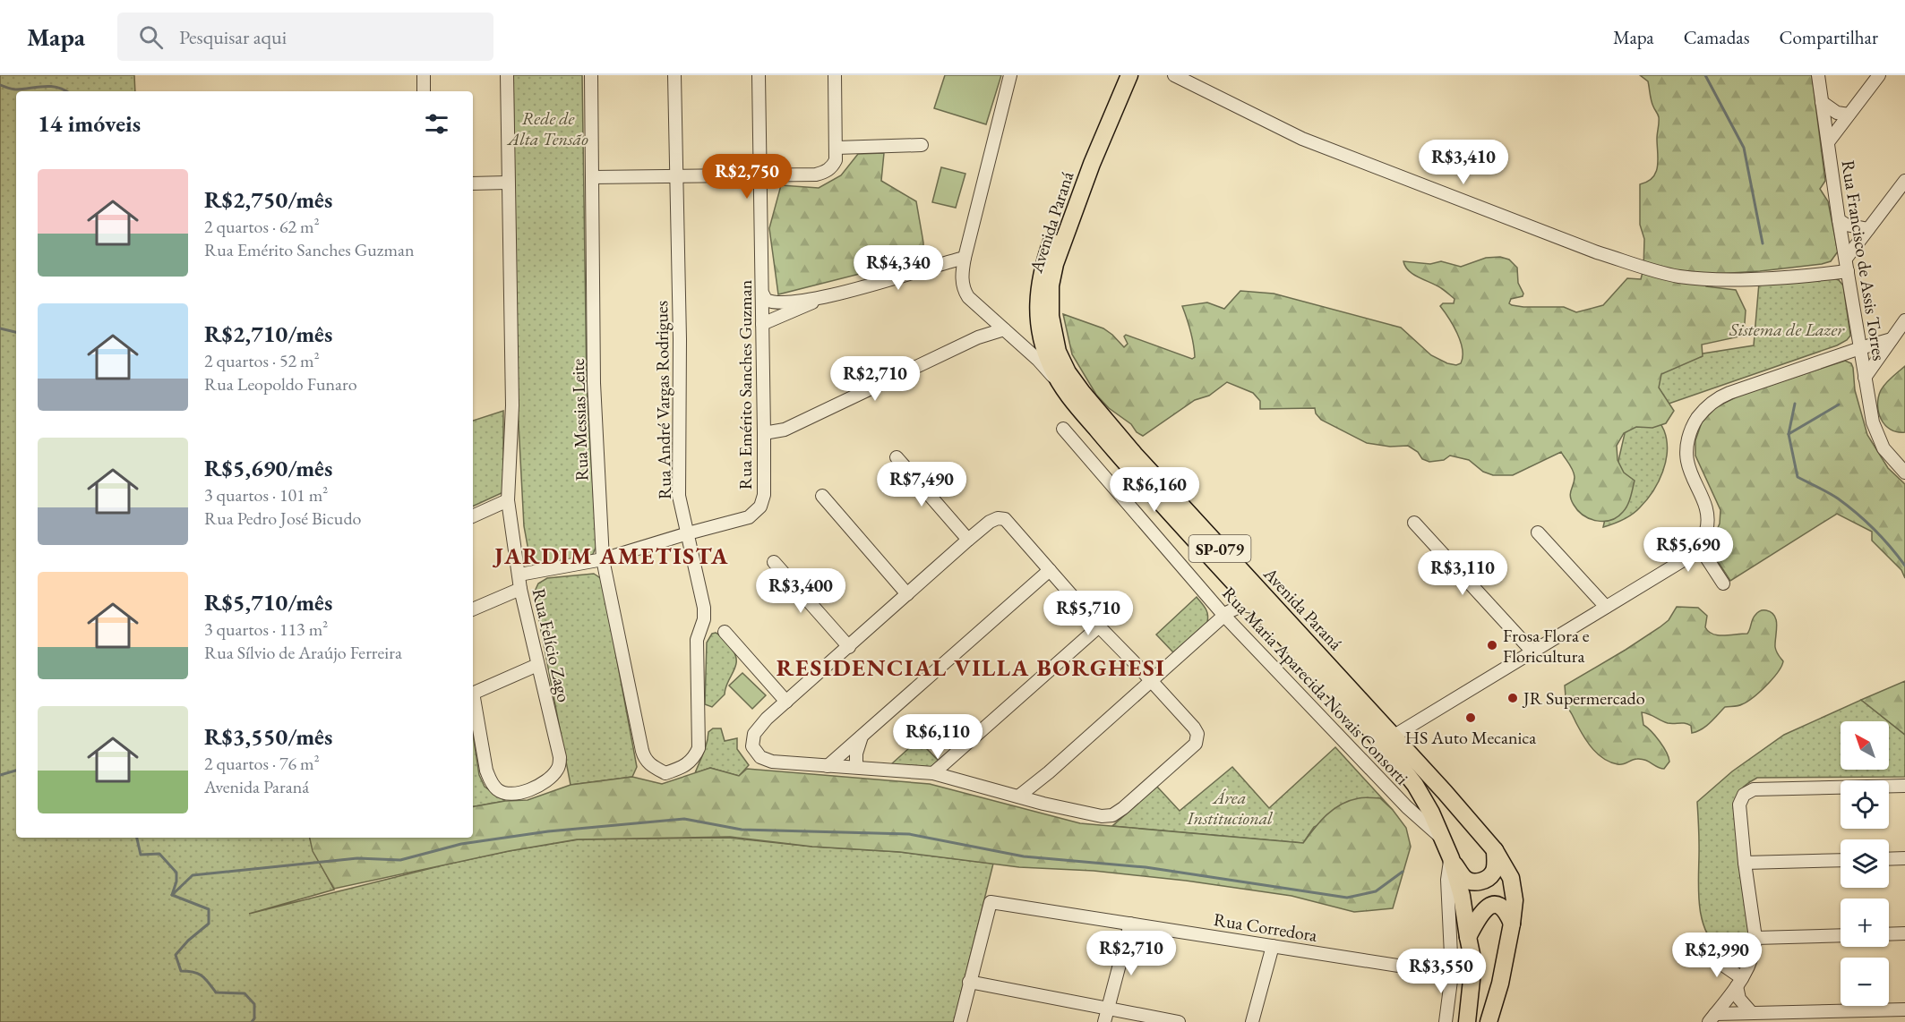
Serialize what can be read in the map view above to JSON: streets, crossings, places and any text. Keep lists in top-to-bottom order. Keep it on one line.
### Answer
{"streets":{"main road":["Avenida Paraná","SP-079"],"street":["Rua Francisco de Assis Torres","Rua Emérito Sanches Guzman","Rua André Vargas Rodrigues","Rua Messias Leite","Rua Felício Zago","Rua Maria Aparecida Novais Consorti","Rua Corredora"]},"crossings":[["Avenida Paraná","SP-079"],["Avenida Paraná","Rua Maria Aparecida Novais Consorti"],["Avenida Paraná","Rua Corredora"],["Rua Emérito Sanches Guzman","Rua André Vargas Rodrigues"],["Rua Emérito Sanches Guzman","Rua Messias Leite"],["Rua Emérito Sanches Guzman","Rua Felício Zago"],["Rua André Vargas Rodrigues","Rua Messias Leite"]],"districts":["JARDIM AMETISTA","RESIDENCIAL VILLA BORGHESI"],"parks":["Rede de Alta Tensão","Sistema de Lazer","Área Institucional"],"places":["Frosa Flora e Floricultura","JR Supermercado","HS Auto Mecanica"],"north":"top left","page":{"header":"Mapa","search":"Pesquisar aqui","nav":["Mapa","Camadas","Compartilhar"],"heading":"14 imóveis","price":["R$3,410","R$2,750","R$4,340","R$2,710","R$7,490","R$6,160","R$5,690","R$3,110","R$3,400","R$5,710","R$6,110","R$2,710","R$2,990","R$3,550"],"list":[{"name":"R$2,750/mês","note":"2 quartos · 62 m² · Rua Emérito Sanches Guzman"},{"name":"R$2,710/mês","note":"2 quartos · 52 m² · Rua Leopoldo Funaro"},{"name":"R$5,690/mês","note":"3 quartos · 101 m² · Rua Pedro José Bicudo"},{"name":"R$5,710/mês","note":"3 quartos · 113 m² · Rua Sílvio de Araújo Ferreira"},{"name":"R$3,550/mês","note":"2 quartos · 76 m² · Avenida Paraná"}],"map_buttons":["+","−"]}}
